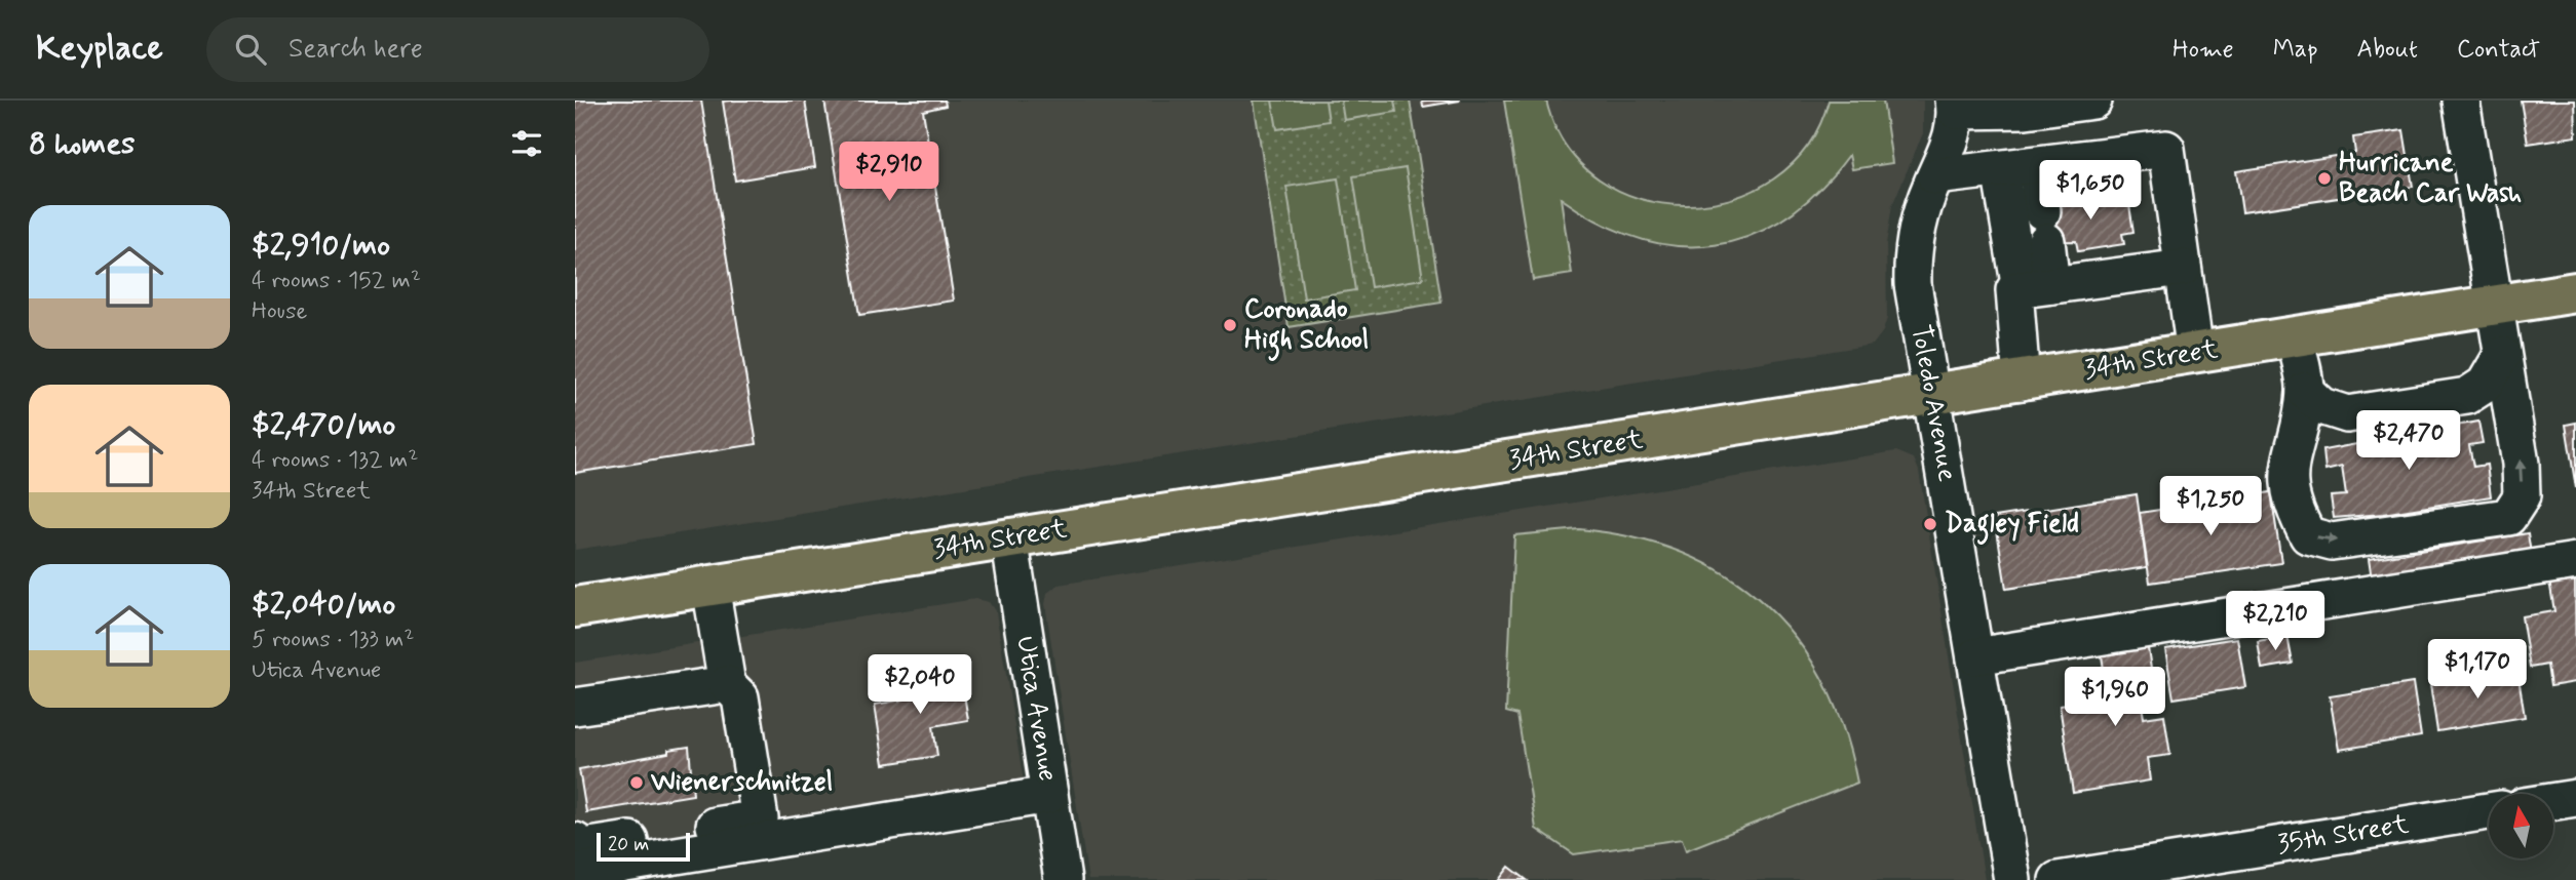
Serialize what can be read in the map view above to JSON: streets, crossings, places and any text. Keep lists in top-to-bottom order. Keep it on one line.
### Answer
{"streets":{"main road":["34th Street"],"street":["Toledo Avenue","Utica Avenue","35th Street"]},"crossings":[["34th Street","Toledo Avenue"],["34th Street","Utica Avenue"]],"places":["Hurricane Beach Car Wash","Coronado High School","Dagley Field","Wienerschnitzel"],"scale_bar":"20 m","north":"top","page":{"header":"Keyplace","search":"Search here","nav":["Home","Map","About","Contact"],"heading":"8 homes","price":["$2,910","$1,650","$2,470","$1,250","$2,210","$1,170","$2,040","$1,960"],"list":[{"name":"$2,910/mo","note":"4 rooms · 152 m² · House"},{"name":"$2,470/mo","note":"4 rooms · 132 m² · 34th Street"},{"name":"$2,040/mo","note":"5 rooms · 133 m² · Utica Avenue"}],"scale":"20 m"}}
